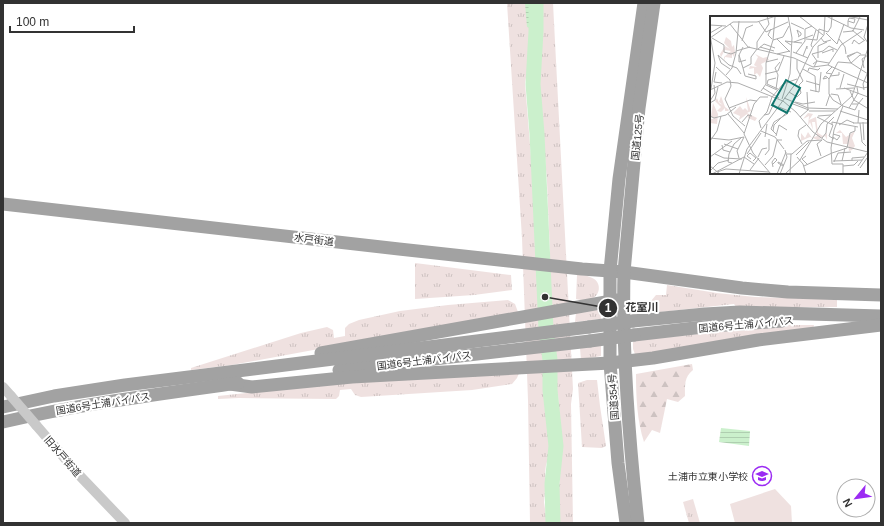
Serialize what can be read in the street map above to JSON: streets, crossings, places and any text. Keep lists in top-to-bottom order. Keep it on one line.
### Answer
{"streets":{"highway":["国道125号","水戸街道","国道6号土浦バイパス","国道354号"],"street":["旧水戸街道"]},"crossings":[["国道125号","水戸街道"],["国道125号","国道354号"],["水戸街道","国道354号"]],"places":{"other":["花室川"],"school or university":["土浦市立東小学校"]},"scale_bar":"100 m","north":"bottom left"}
